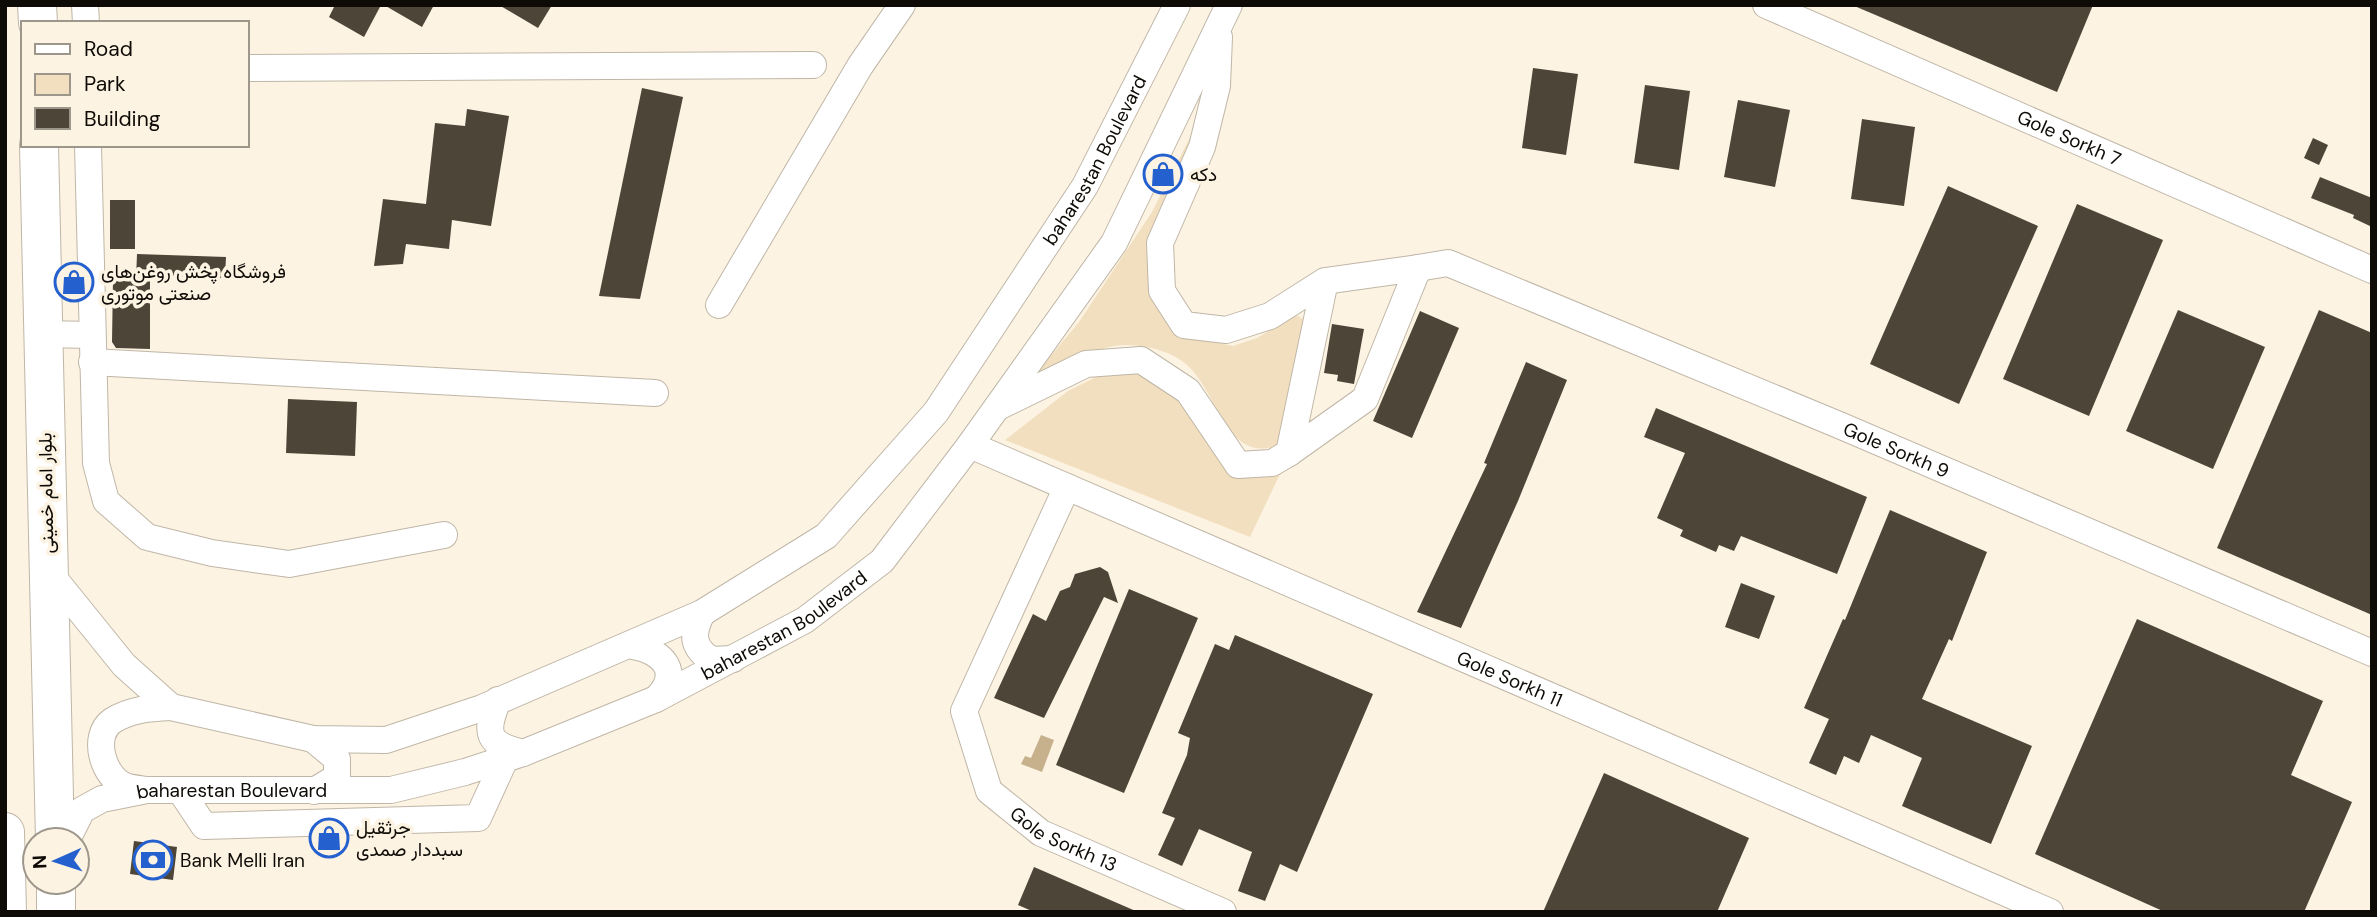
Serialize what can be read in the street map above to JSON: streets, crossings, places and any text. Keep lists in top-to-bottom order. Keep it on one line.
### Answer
{"streets":{"highway":["بلوار امام خمینی"],"street":["Gole Sorkh 7","baharestan Boulevard","Gole Sorkh 9","Gole Sorkh 11","Gole Sorkh 13"]},"crossings":[["baharestan Boulevard","بلوار امام خمینی"],["baharestan Boulevard","Gole Sorkh 11"],["Gole Sorkh 11","Gole Sorkh 13"]],"places":{"shop":["دکه","فروشگاه پخش روغن‌های صنعتی موتوری","جرثقیل سبددار صمدی"],"bank":["Bank Melli Iran"]},"legend":["Road","Park","Building"],"north":"left"}
